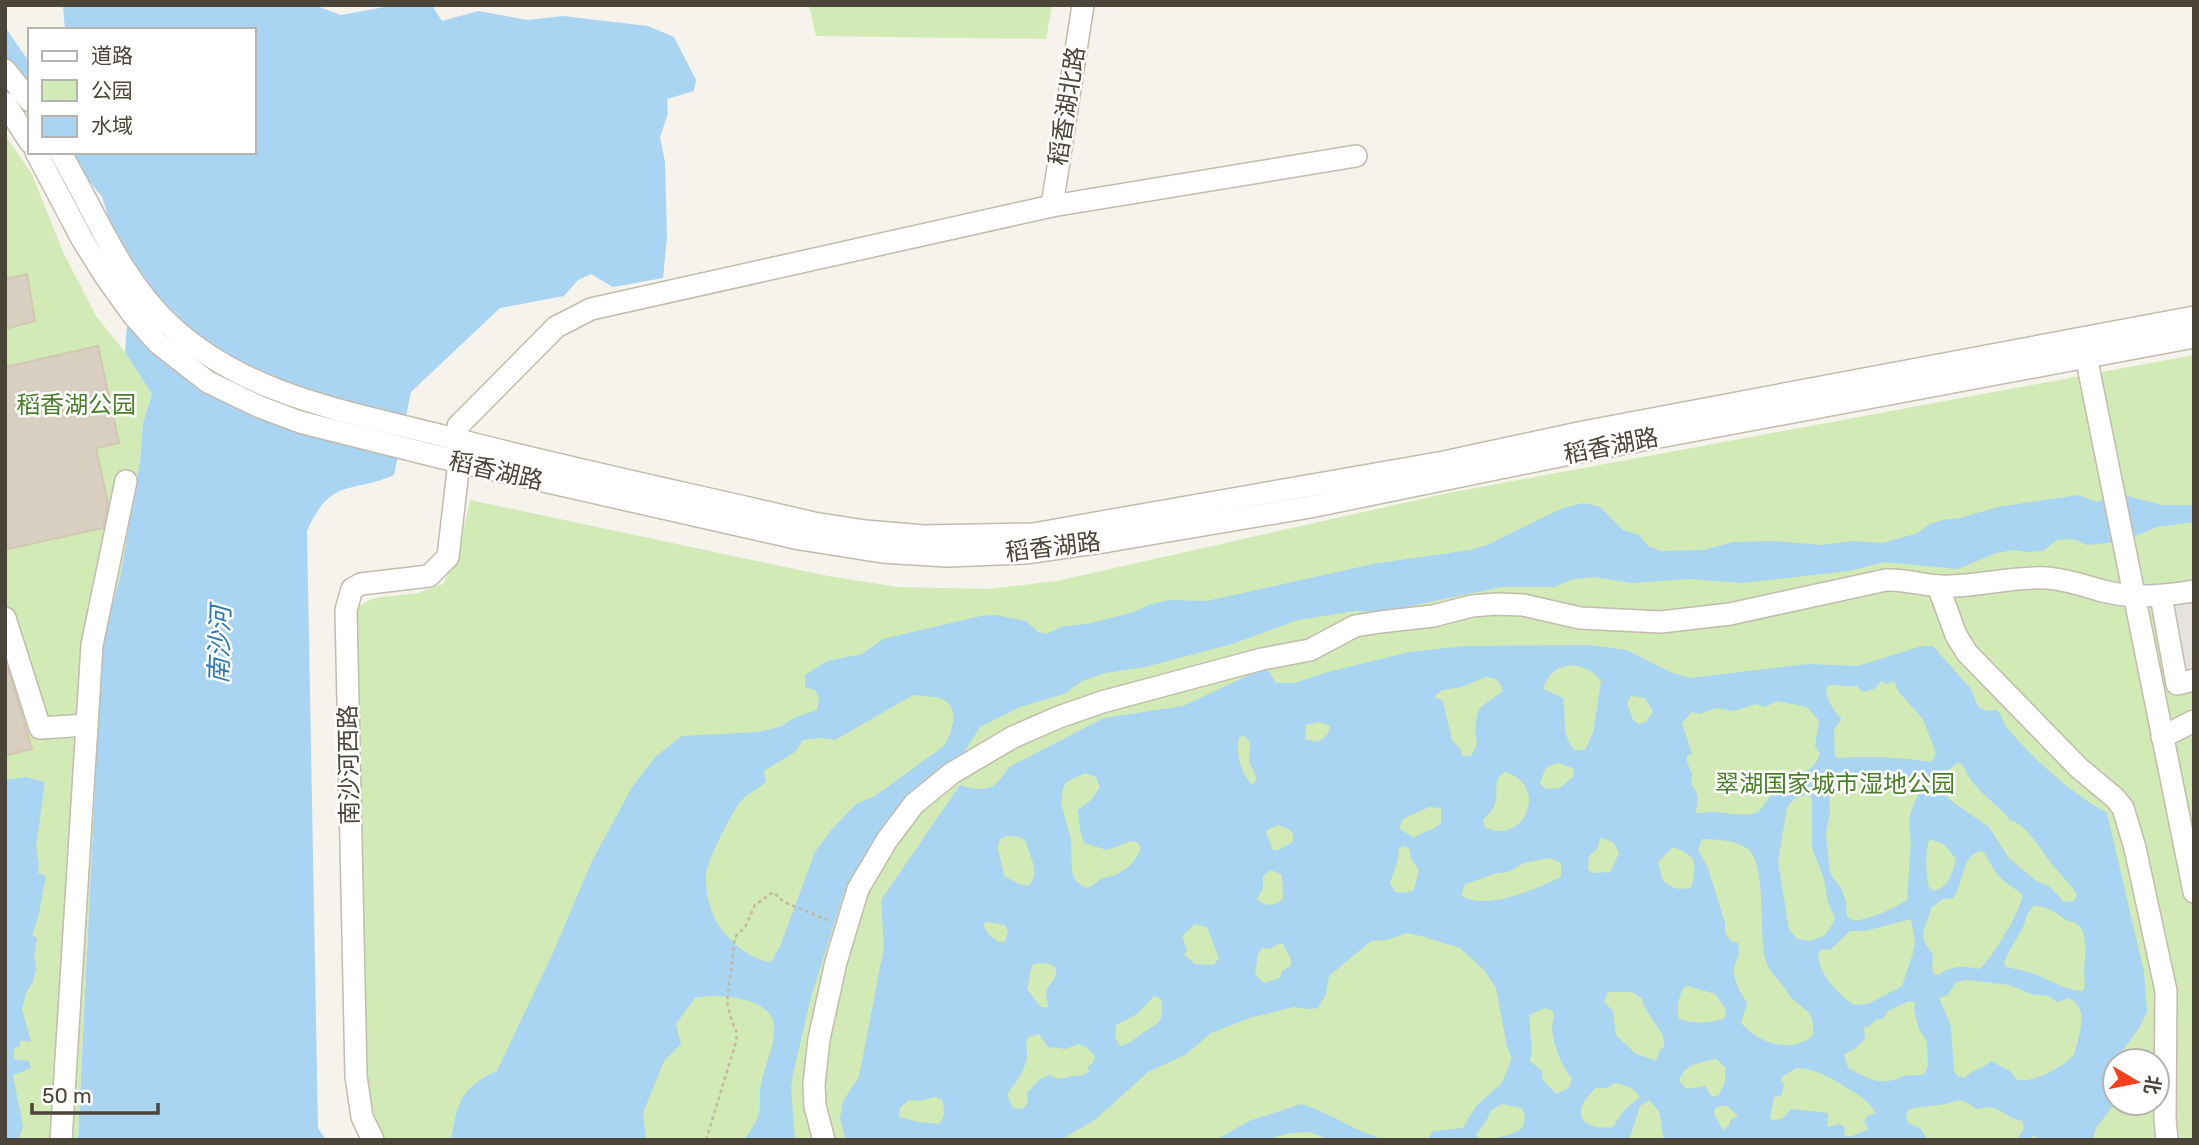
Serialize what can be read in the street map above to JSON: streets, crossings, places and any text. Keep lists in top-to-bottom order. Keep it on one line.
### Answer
{"streets":{"street":["稻香湖北路","稻香湖路","南沙河西路"]},"crossings":[["稻香湖路","南沙河西路"]],"water":["南沙河"],"parks":["稻香湖公园","翠湖国家城市湿地公园"],"legend":["道路","公园","水域"],"scale_bar":"50 m","north":"right"}
